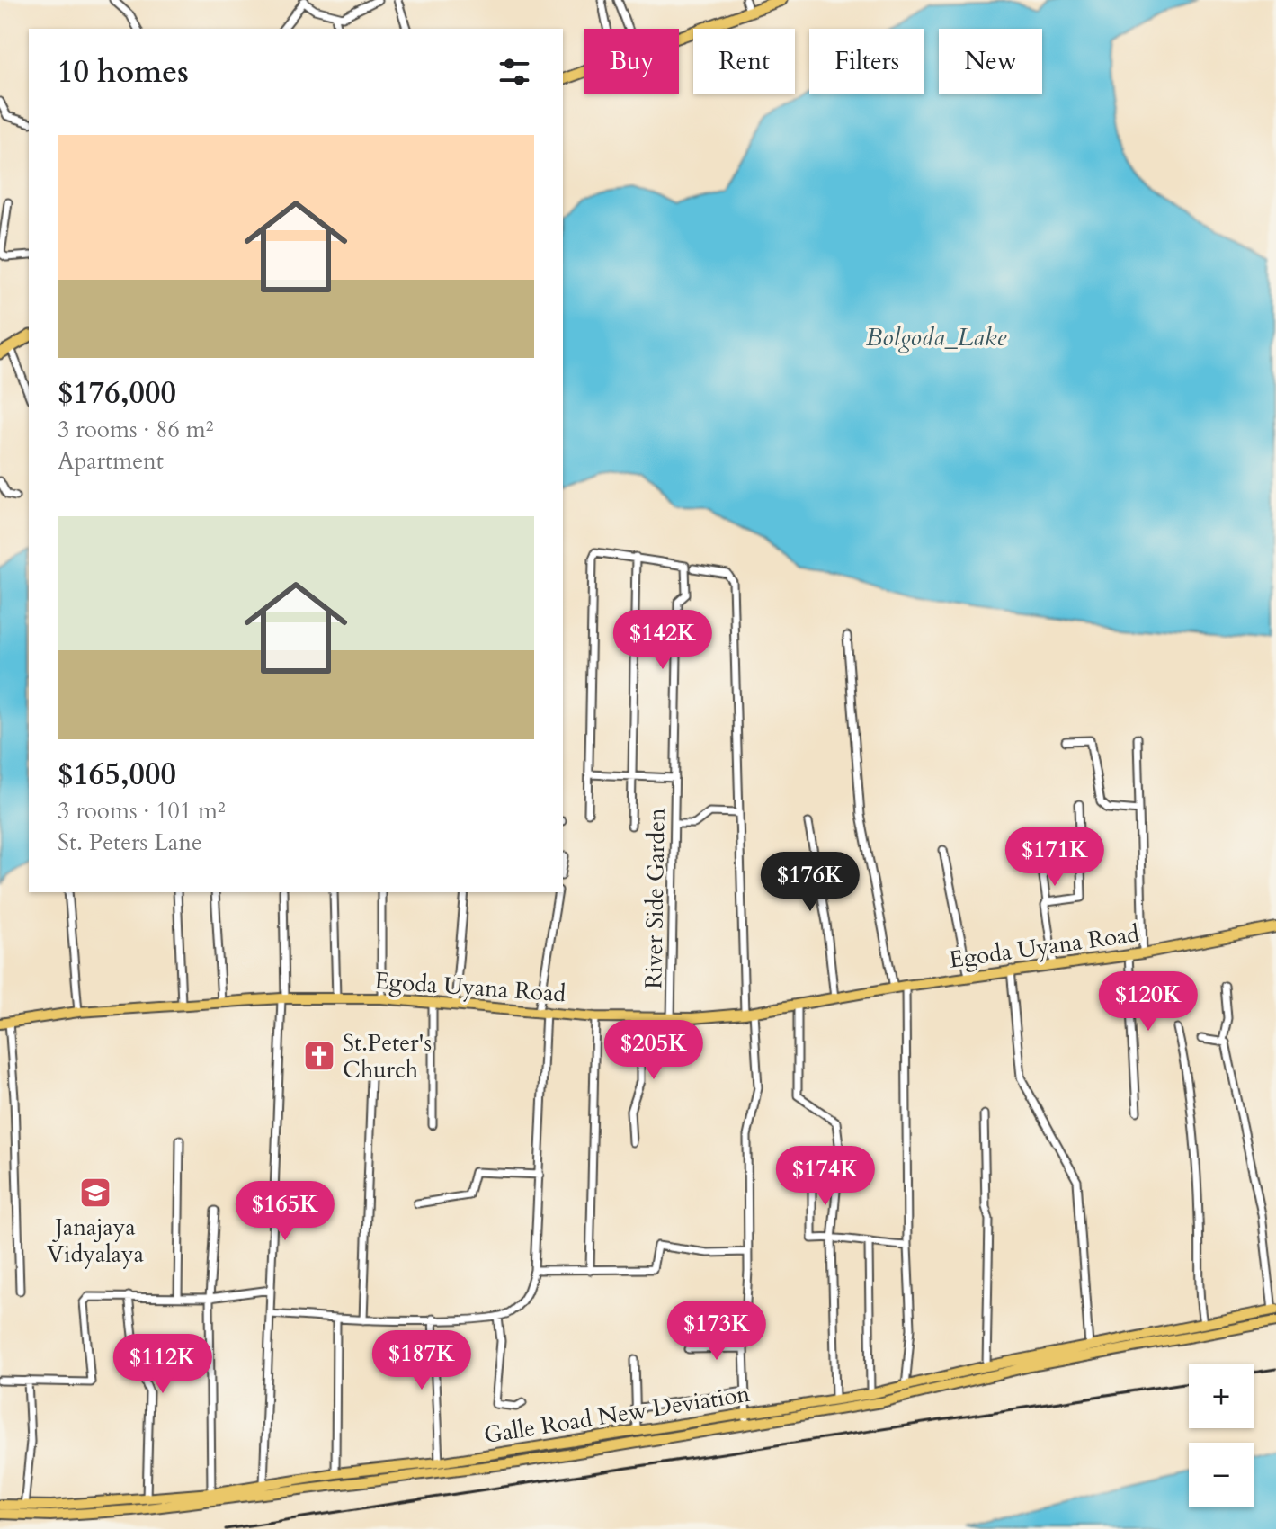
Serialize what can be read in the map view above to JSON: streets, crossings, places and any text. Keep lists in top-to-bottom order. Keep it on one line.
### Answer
{"streets":{"main road":["Egoda Uyana Road","Galle Road New Deviation"],"street":["River Side Garden"]},"crossings":[["River Side Garden","Egoda Uyana Road"]],"water":["Bolgoda_Lake"],"places":{"church":["St.Peter's Church"],"school or university":["Janajaya Vidyalaya"]},"page":{"chip":["Buy","Rent","Filters","New"],"heading":"10 homes","list":[{"name":"$176,000","note":"3 rooms · 86 m² · Apartment"},{"name":"$165,000","note":"3 rooms · 101 m² · St. Peters Lane"}],"price":["$142K","$171K","$176K","$120K","$205K","$174K","$165K","$173K","$187K","$112K"],"map_buttons":["+","−"]}}
